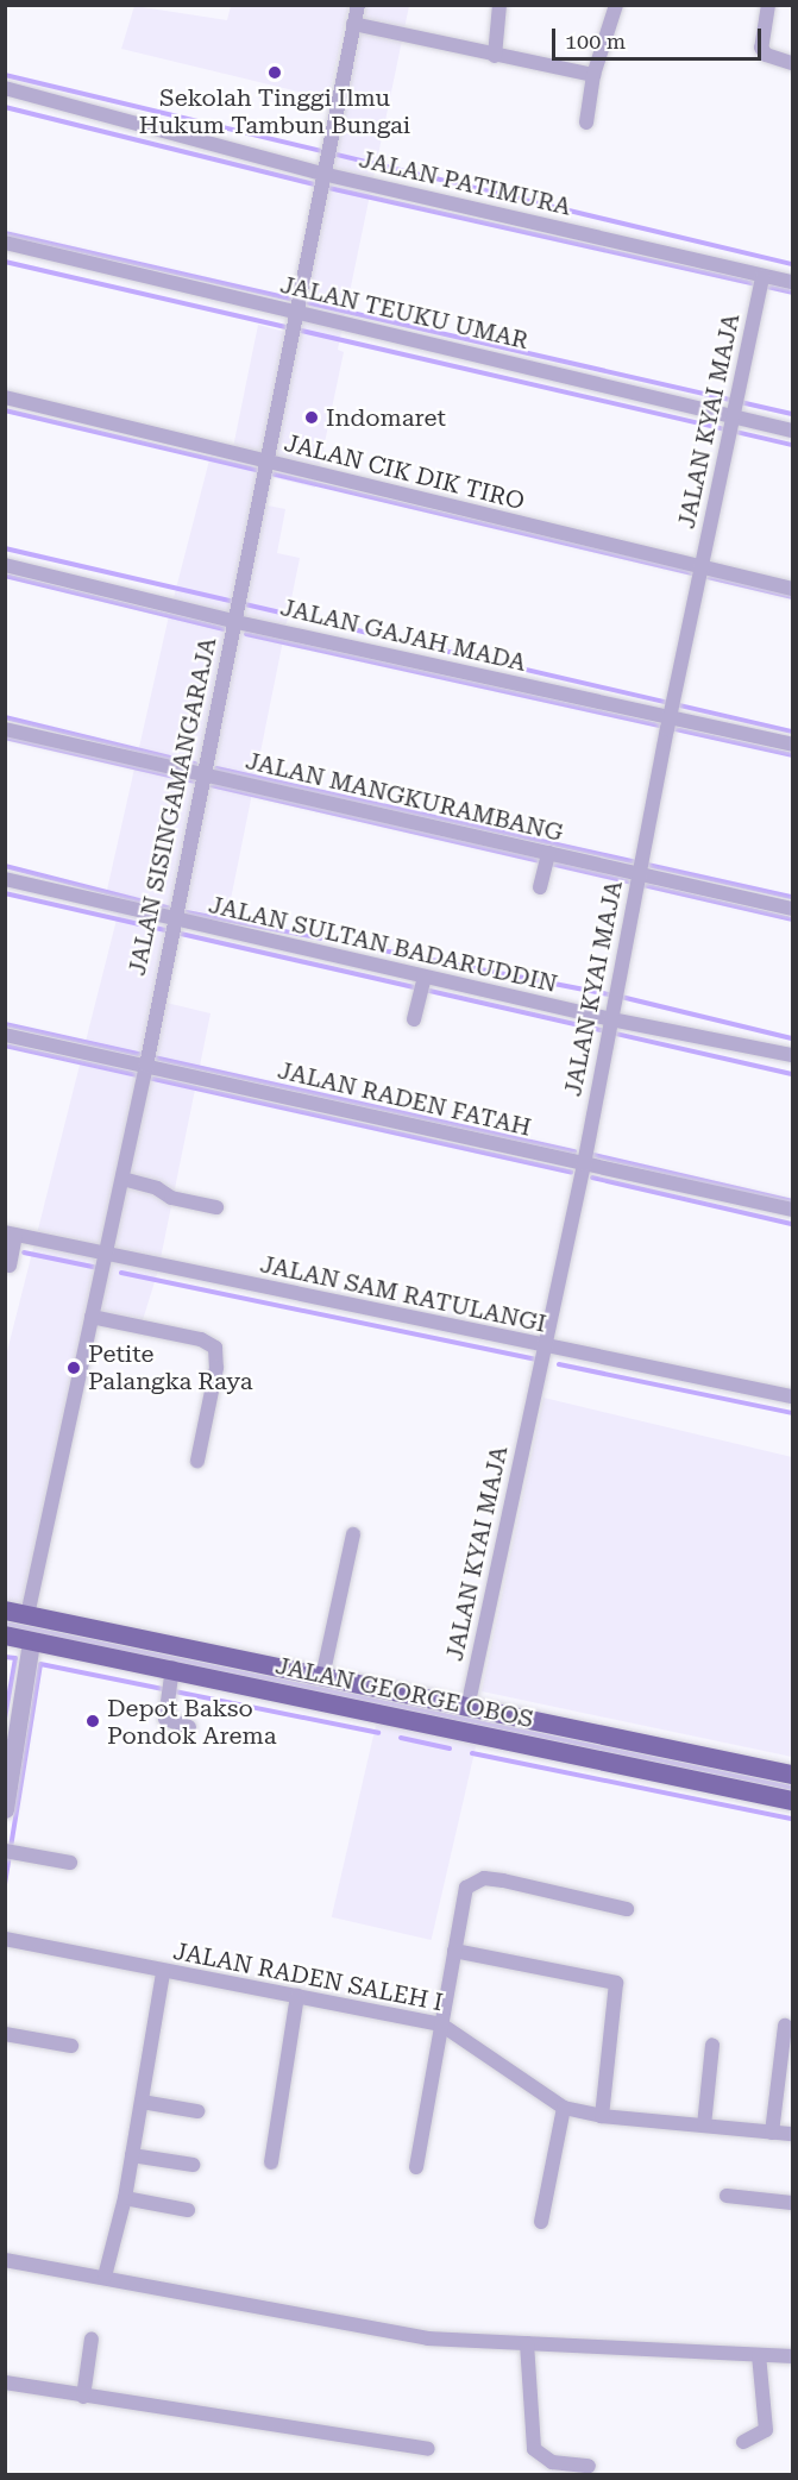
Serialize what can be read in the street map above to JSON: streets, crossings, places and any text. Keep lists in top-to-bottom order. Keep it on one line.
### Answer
{"streets":{"main road":["JALAN GEORGE OBOS"],"street":["JALAN PATIMURA","JALAN TEUKU UMAR","JALAN KYAI MAJA","JALAN CIK DIK TIRO","JALAN GAJAH MADA","JALAN MANGKURAMBANG","JALAN SISINGAMANGARAJA","JALAN SULTAN BADARUDDIN","JALAN RADEN FATAH","JALAN SAM RATULANGI","JALAN RADEN SALEH I"]},"crossings":[["JALAN PATIMURA","JALAN KYAI MAJA"],["JALAN PATIMURA","JALAN SISINGAMANGARAJA"],["JALAN TEUKU UMAR","JALAN KYAI MAJA"],["JALAN TEUKU UMAR","JALAN SISINGAMANGARAJA"],["JALAN KYAI MAJA","JALAN CIK DIK TIRO"],["JALAN KYAI MAJA","JALAN GAJAH MADA"],["JALAN KYAI MAJA","JALAN MANGKURAMBANG"],["JALAN KYAI MAJA","JALAN SULTAN BADARUDDIN"],["JALAN KYAI MAJA","JALAN RADEN FATAH"],["JALAN KYAI MAJA","JALAN SAM RATULANGI"],["JALAN KYAI MAJA","JALAN GEORGE OBOS"],["JALAN CIK DIK TIRO","JALAN SISINGAMANGARAJA"],["JALAN GAJAH MADA","JALAN SISINGAMANGARAJA"],["JALAN MANGKURAMBANG","JALAN SISINGAMANGARAJA"],["JALAN SISINGAMANGARAJA","JALAN SULTAN BADARUDDIN"],["JALAN SISINGAMANGARAJA","JALAN RADEN FATAH"],["JALAN SISINGAMANGARAJA","JALAN SAM RATULANGI"],["JALAN SISINGAMANGARAJA","JALAN GEORGE OBOS"]],"places":["Sekolah Tinggi Ilmu Hukum Tambun Bungai","Indomaret","Petite Palangka Raya","Depot Bakso Pondok Arema"],"scale_bar":"100 m"}
